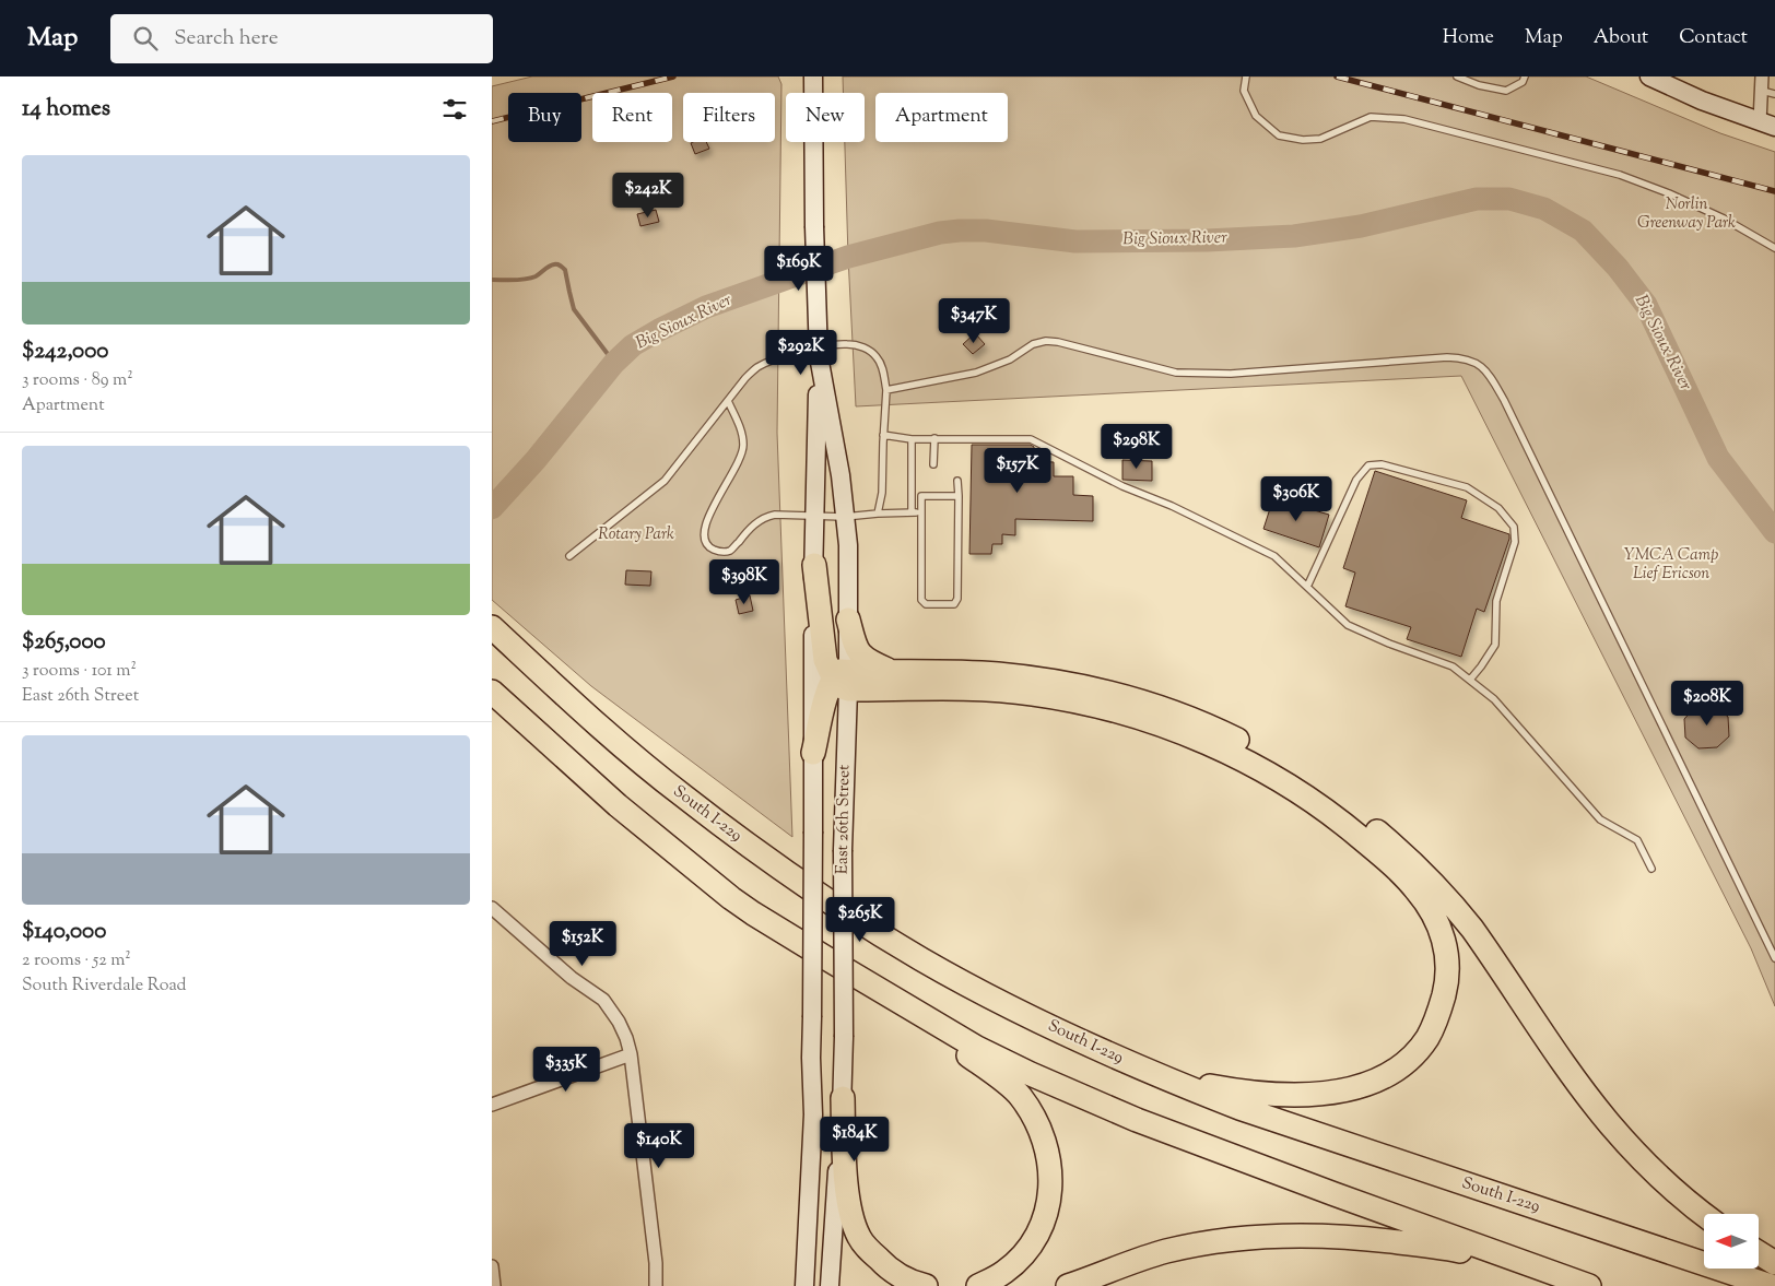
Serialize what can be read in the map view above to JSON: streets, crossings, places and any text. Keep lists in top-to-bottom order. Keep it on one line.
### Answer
{"streets":{"highway":["South I-229"],"main road":["East 26th Street"]},"water":["Big Sioux River"],"parks":["Norlin Greenway Park","Rotary Park","YMCA Camp Lief Ericson"],"north":"left","page":{"header":"Map","search":"Search here","nav":["Home","Map","About","Contact"],"heading":"14 homes","chip":["Buy","Rent","Filters","New","Apartment"],"list":[{"name":"$242,000","note":"3 rooms · 89 m² · Apartment"},{"name":"$265,000","note":"3 rooms · 101 m² · East 26th Street"},{"name":"$140,000","note":"2 rooms · 52 m² · South Riverdale Road"}],"price":["$242K","$169K","$347K","$292K","$298K","$157K","$306K","$398K","$208K","$265K","$152K","$335K","$184K","$140K"]}}
